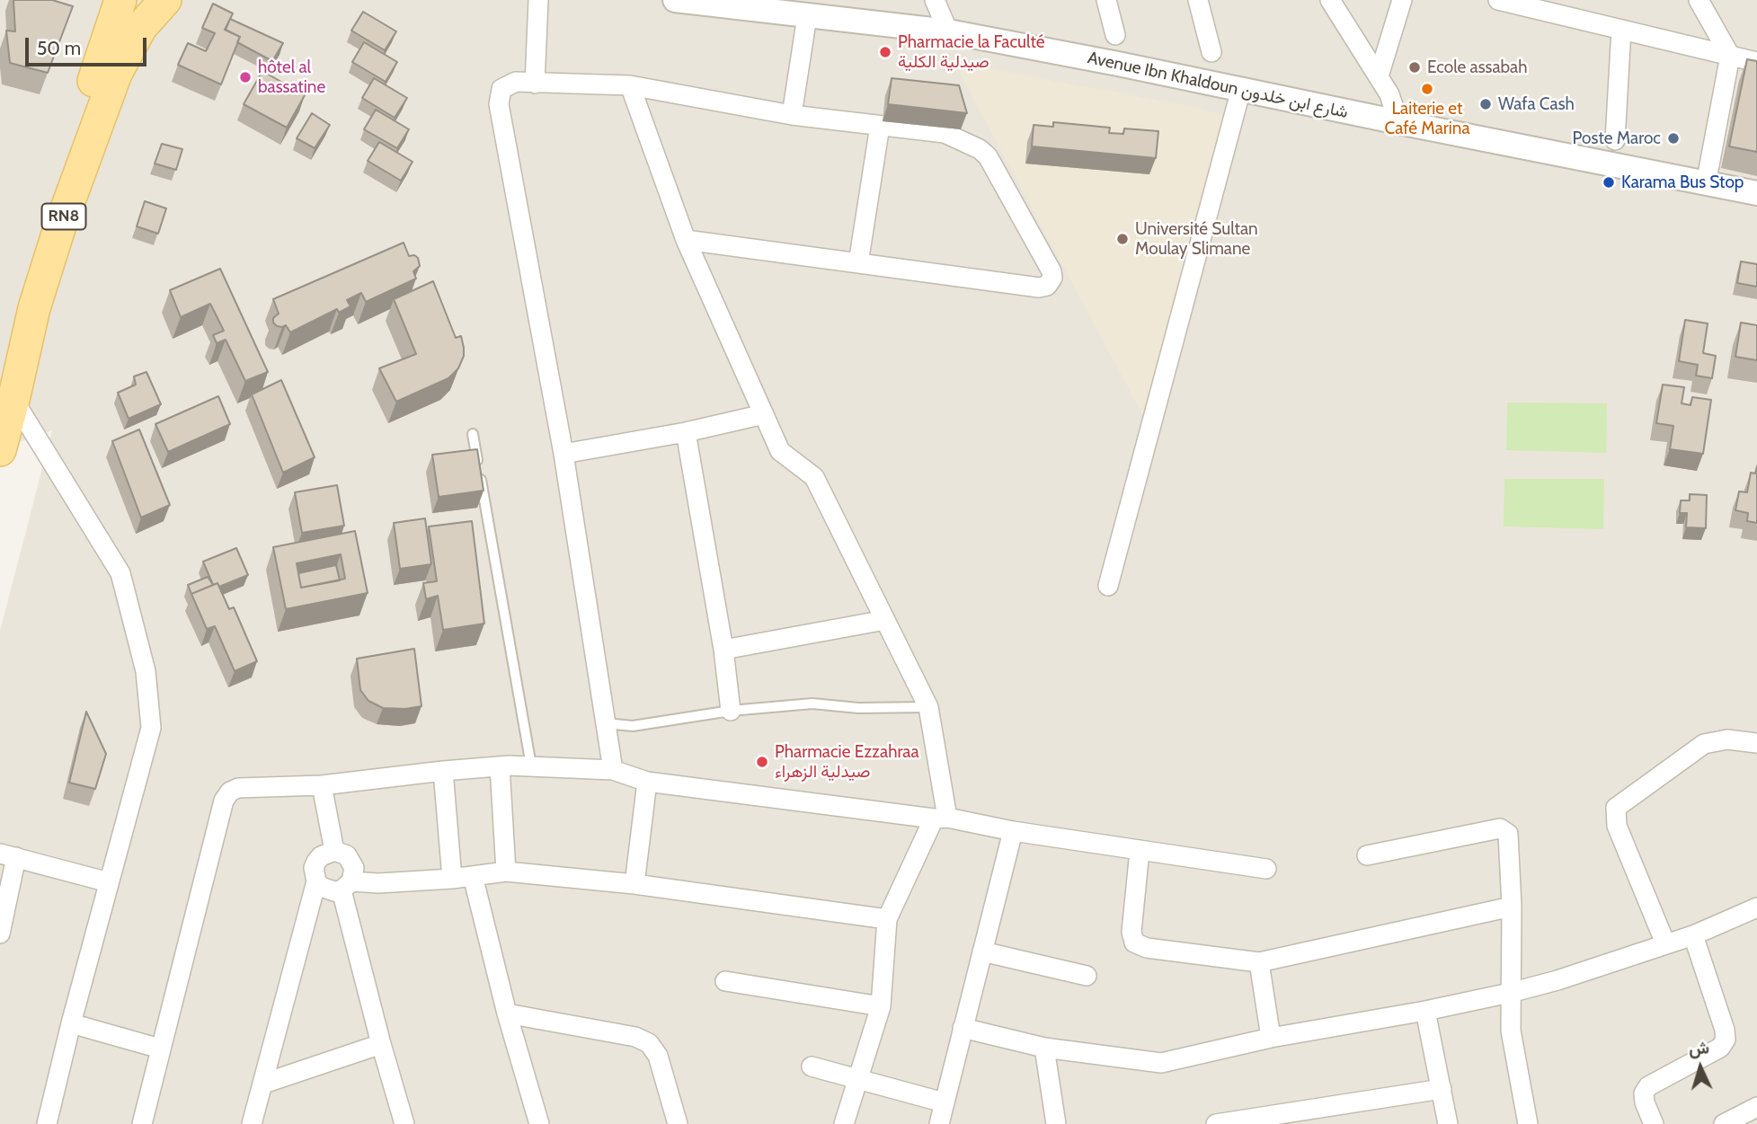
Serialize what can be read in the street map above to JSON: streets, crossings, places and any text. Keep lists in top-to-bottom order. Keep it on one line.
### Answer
{"streets":{"main road":["RN8"],"street":["Avenue Ibn Khaldoun شارع ابن خلدون"]},"places":["Pharmacie la Faculté صيدلية الكلية","Ecole assabah","hôtel al bassatine","Laiterie et Café Marina","Wafa Cash","Poste Maroc","Karama Bus Stop","Université Sultan Moulay Slimane","Pharmacie Ezzahraa صيدلية الزهراء"],"scale_bar":"50 m","north":"top"}
